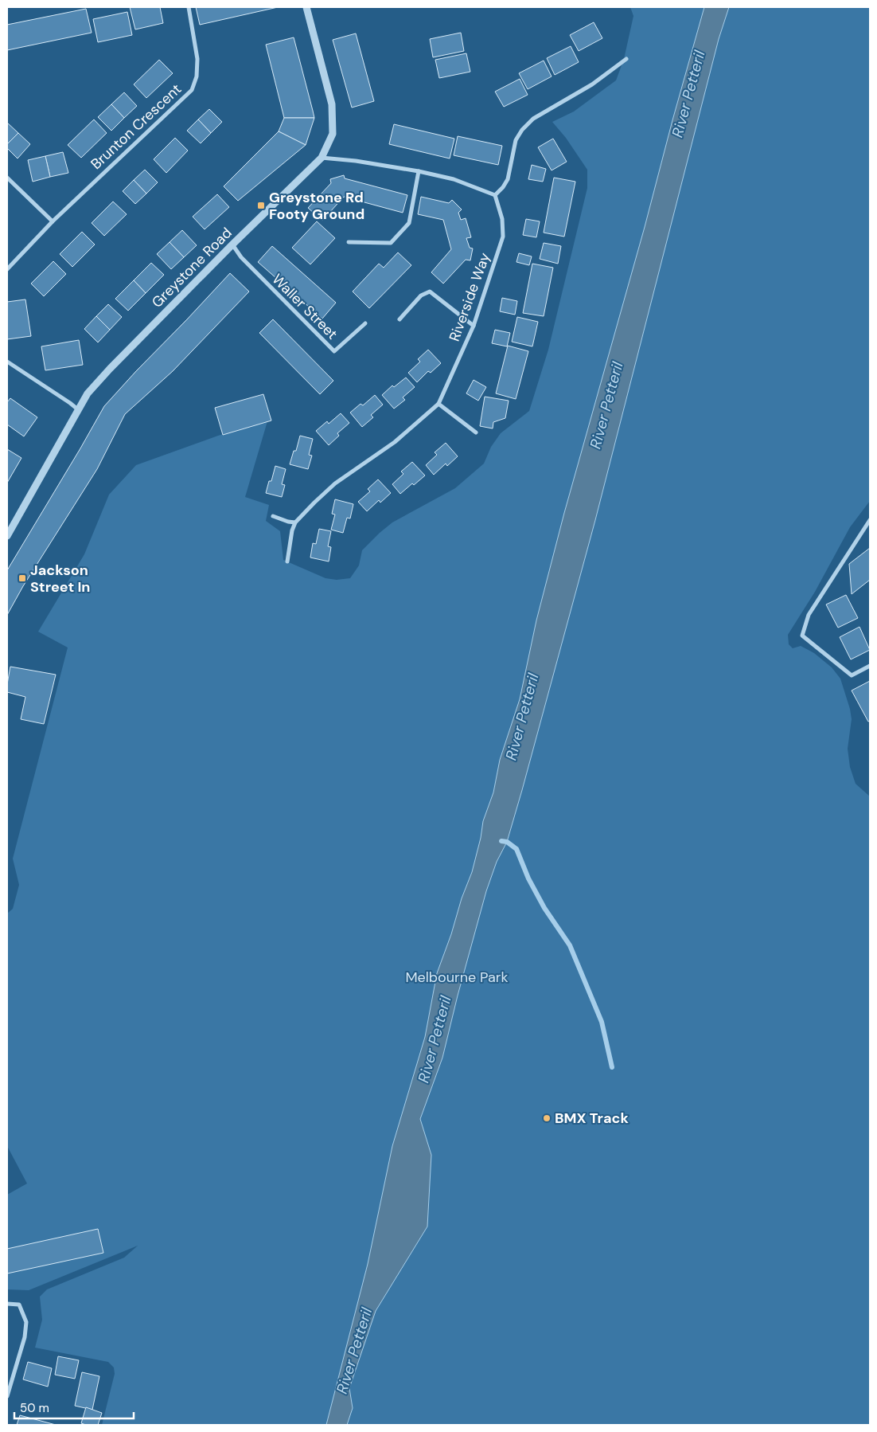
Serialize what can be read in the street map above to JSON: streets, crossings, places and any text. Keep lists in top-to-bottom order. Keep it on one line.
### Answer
{"streets":{"street":["Brunton Crescent","Greystone Road","Riverside Way","Waller Street"]},"crossings":[["Greystone Road","Waller Street"]],"water":["River Petteril"],"parks":["Melbourne Park"],"places":{"transit":["Greystone Rd Footy Ground","Jackson Street In"],"other":["BMX Track"]},"scale_bar":"50 m"}
